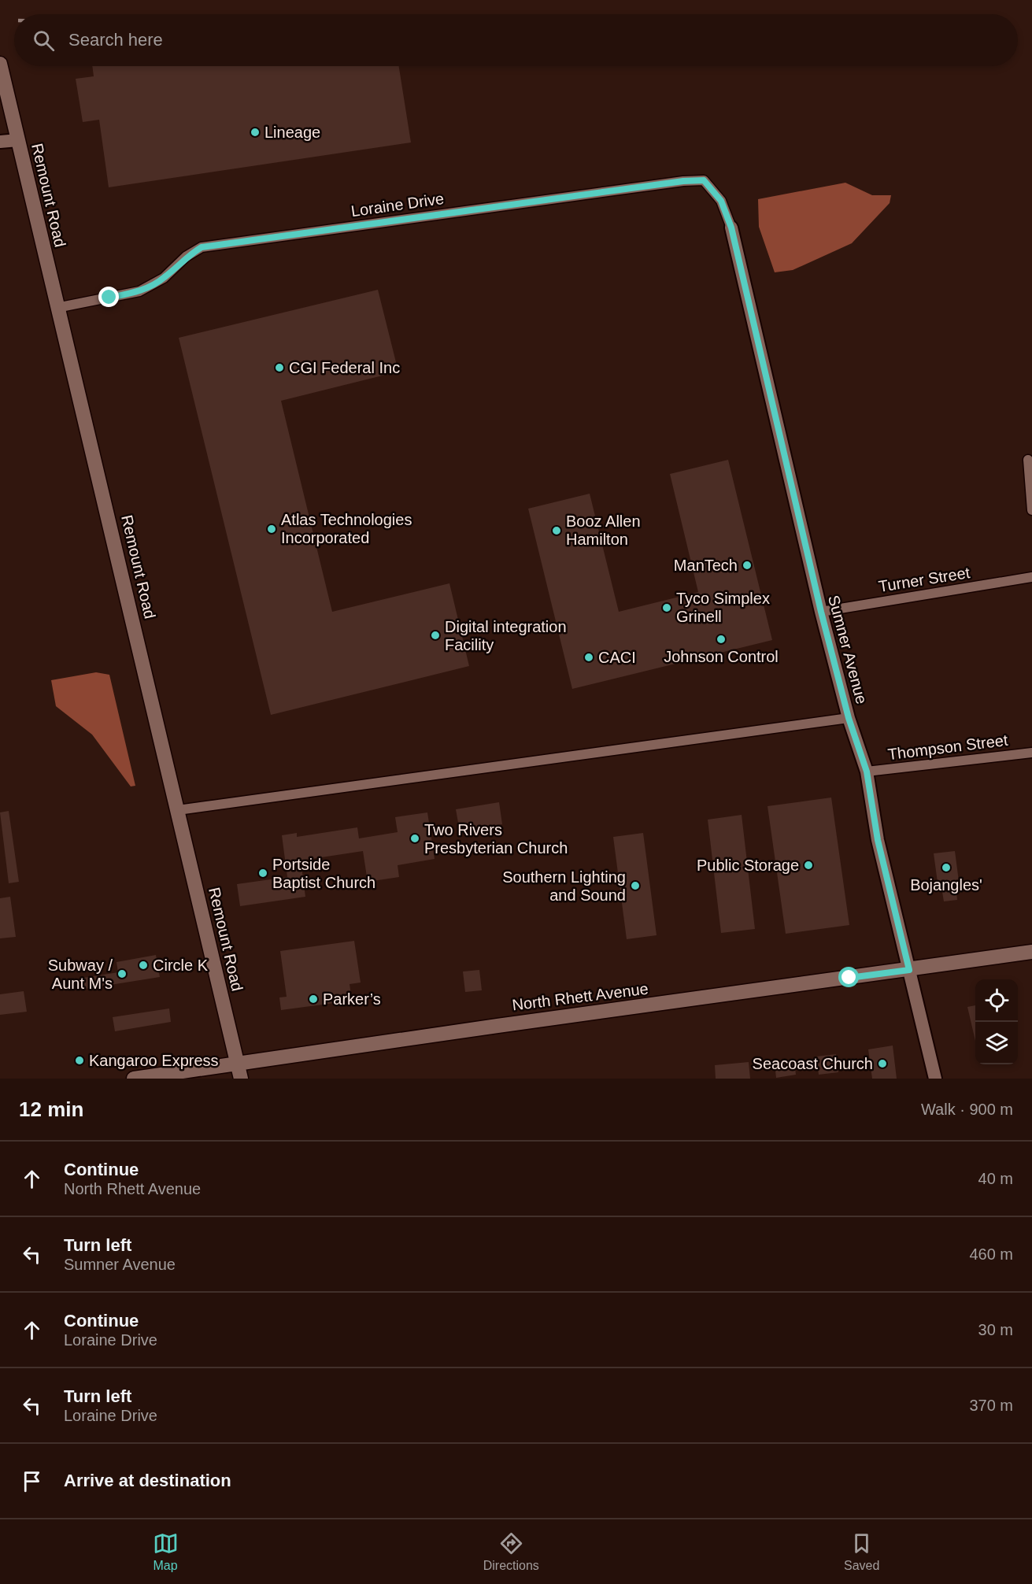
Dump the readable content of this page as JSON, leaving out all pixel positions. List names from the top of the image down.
{
  "streets": {
    "main road": ["Remount Road", "North Rhett Avenue"],
    "street": [
      "Loraine Drive",
      "Turner Street",
      "Sumner Avenue",
      "Thompson Street"
    ]
  },
  "crossings": [
    ["Remount Road", "Loraine Drive"],
    ["Remount Road", "North Rhett Avenue"],
    ["Loraine Drive", "Sumner Avenue"],
    ["Turner Street", "Sumner Avenue"],
    ["Sumner Avenue", "Thompson Street"],
    ["Sumner Avenue", "North Rhett Avenue"]
  ],
  "places": [
    "Lineage",
    "CGI Federal Inc",
    "Atlas Technologies Incorporated",
    "Booz Allen Hamilton",
    "ManTech",
    "Tyco Simplex Grinell",
    "Digital integration Facility",
    "Johnson Control",
    "CACI",
    "Two Rivers Presbyterian Church",
    "Public Storage",
    "Bojangles'",
    "Portside Baptist Church",
    "Southern Lighting and Sound",
    "Circle K",
    "Subway / Aunt M's",
    "Parker’s",
    "Kangaroo Express",
    "Seacoast Church"
  ],
  "page": {
    "search": "Search here",
    "heading": ["12 min", "Walk · 900 m"],
    "list": [
      ["Continue", "North Rhett Avenue", "40 m"],
      ["Turn left", "Sumner Avenue", "460 m"],
      ["Continue", "Loraine Drive", "30 m"],
      ["Turn left", "Loraine Drive", "370 m"],
      "Arrive at destination"
    ],
    "nav": ["Map", "Directions", "Saved"]
  }
}
